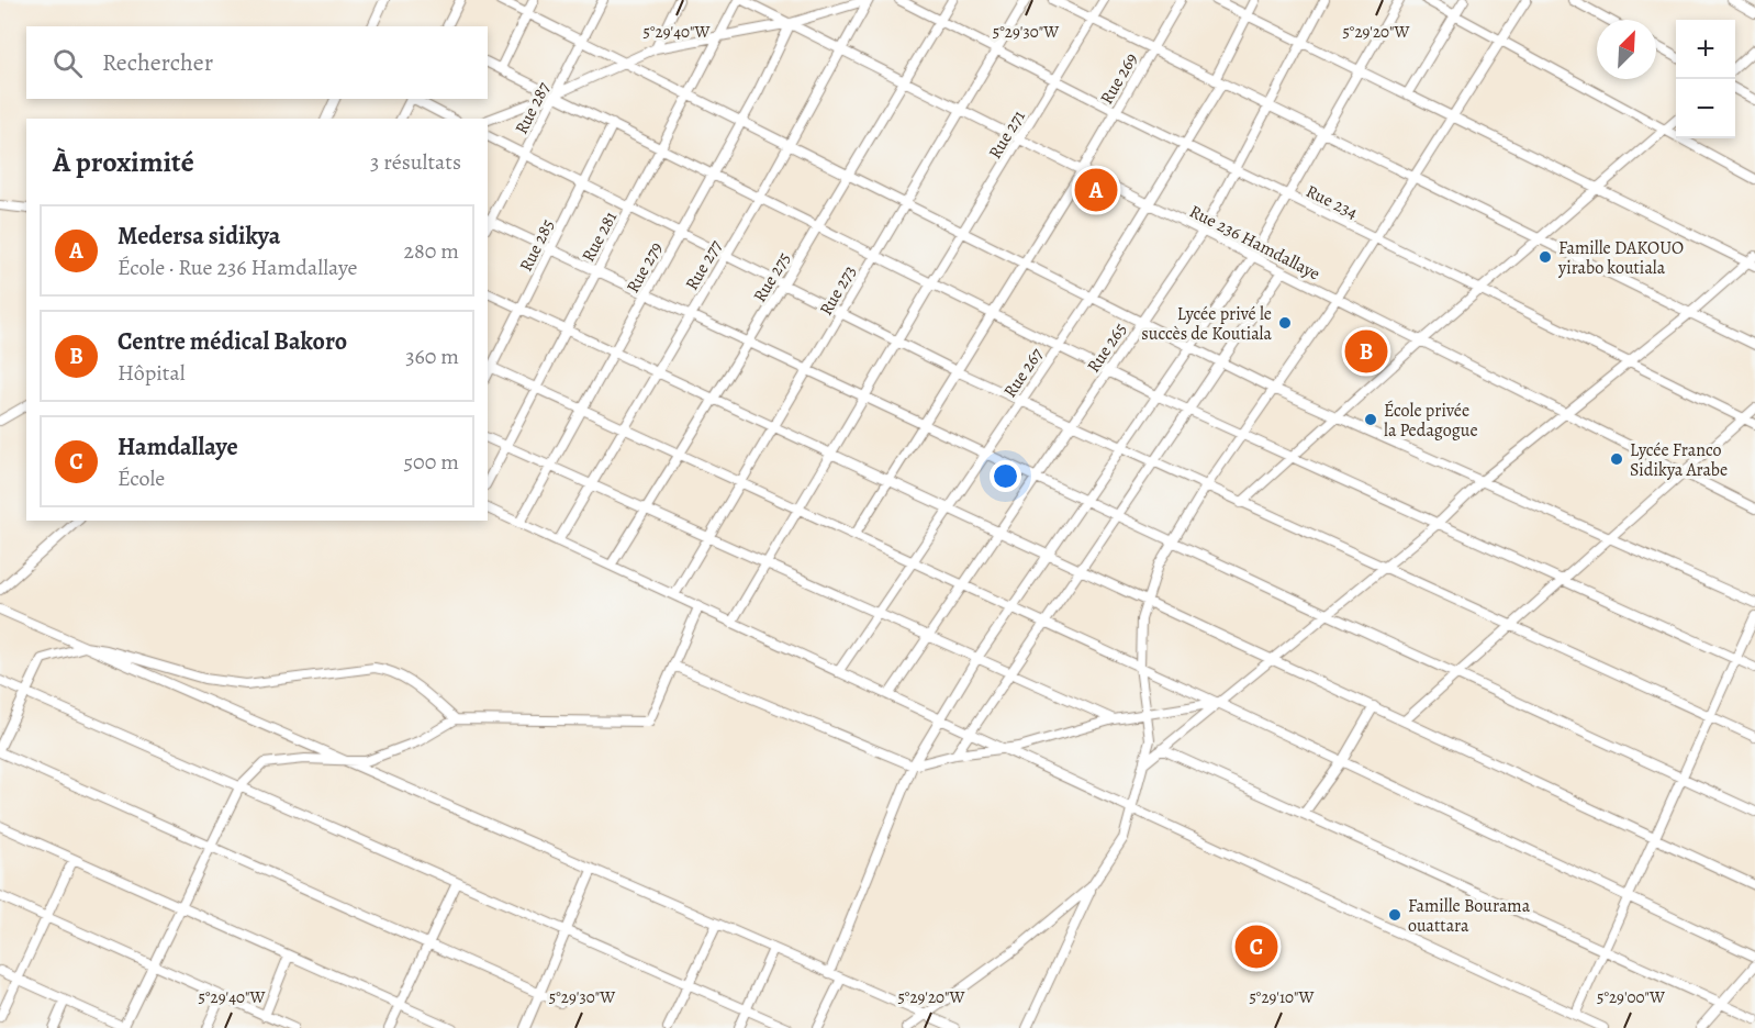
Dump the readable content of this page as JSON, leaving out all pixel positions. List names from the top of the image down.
{
  "streets": {
    "street": [
      "Rue 269",
      "Rue 287",
      "Rue 271",
      "Rue 234",
      "Rue 281",
      "Rue 236 Hamdallaye",
      "Rue 285",
      "Rue 277",
      "Rue 279",
      "Rue 275",
      "Rue 273",
      "Rue 265",
      "Rue 267"
    ]
  },
  "crossings": [
    ["Rue 269", "Rue 234"],
    ["Rue 269", "Rue 236 Hamdallaye"],
    ["Rue 271", "Rue 234"],
    ["Rue 271", "Rue 236 Hamdallaye"],
    ["Rue 234", "Rue 275"],
    ["Rue 234", "Rue 273"],
    ["Rue 234", "Rue 265"],
    ["Rue 234", "Rue 267"],
    ["Rue 281", "Rue 236 Hamdallaye"],
    ["Rue 236 Hamdallaye", "Rue 277"],
    ["Rue 236 Hamdallaye", "Rue 279"],
    ["Rue 236 Hamdallaye", "Rue 275"],
    ["Rue 236 Hamdallaye", "Rue 273"],
    ["Rue 236 Hamdallaye", "Rue 265"],
    ["Rue 236 Hamdallaye", "Rue 267"]
  ],
  "places": [
    "Famille DAKOUO yirabo koutiala",
    "Lycée privé le succès de Koutiala",
    "École privée la Pedagogue",
    "Lycée Franco Sidikya Arabe",
    "Famille Bourama ouattara"
  ],
  "north": "top right",
  "page": {
    "map_buttons": ["+", "−"],
    "search": "Rechercher",
    "heading": ["À proximité", "3 résultats"],
    "pins": ["A", "B", "C"],
    "list": [
      {
        "mark": "A",
        "name": "Medersa sidikya",
        "note": "École · Rue 236 Hamdallaye",
        "value": "280 m"
      },
      {
        "mark": "B",
        "name": "Centre médical Bakoro",
        "note": "Hôpital",
        "value": "360 m"
      },
      {
        "mark": "C",
        "name": "Hamdallaye",
        "note": "École",
        "value": "500 m"
      }
    ]
  },
  "coordinates": [
    "5°29'40\"W",
    "5°29'30\"W",
    "5°29'20\"W",
    "5°29'10\"W",
    "5°29'00\"W"
  ]
}
